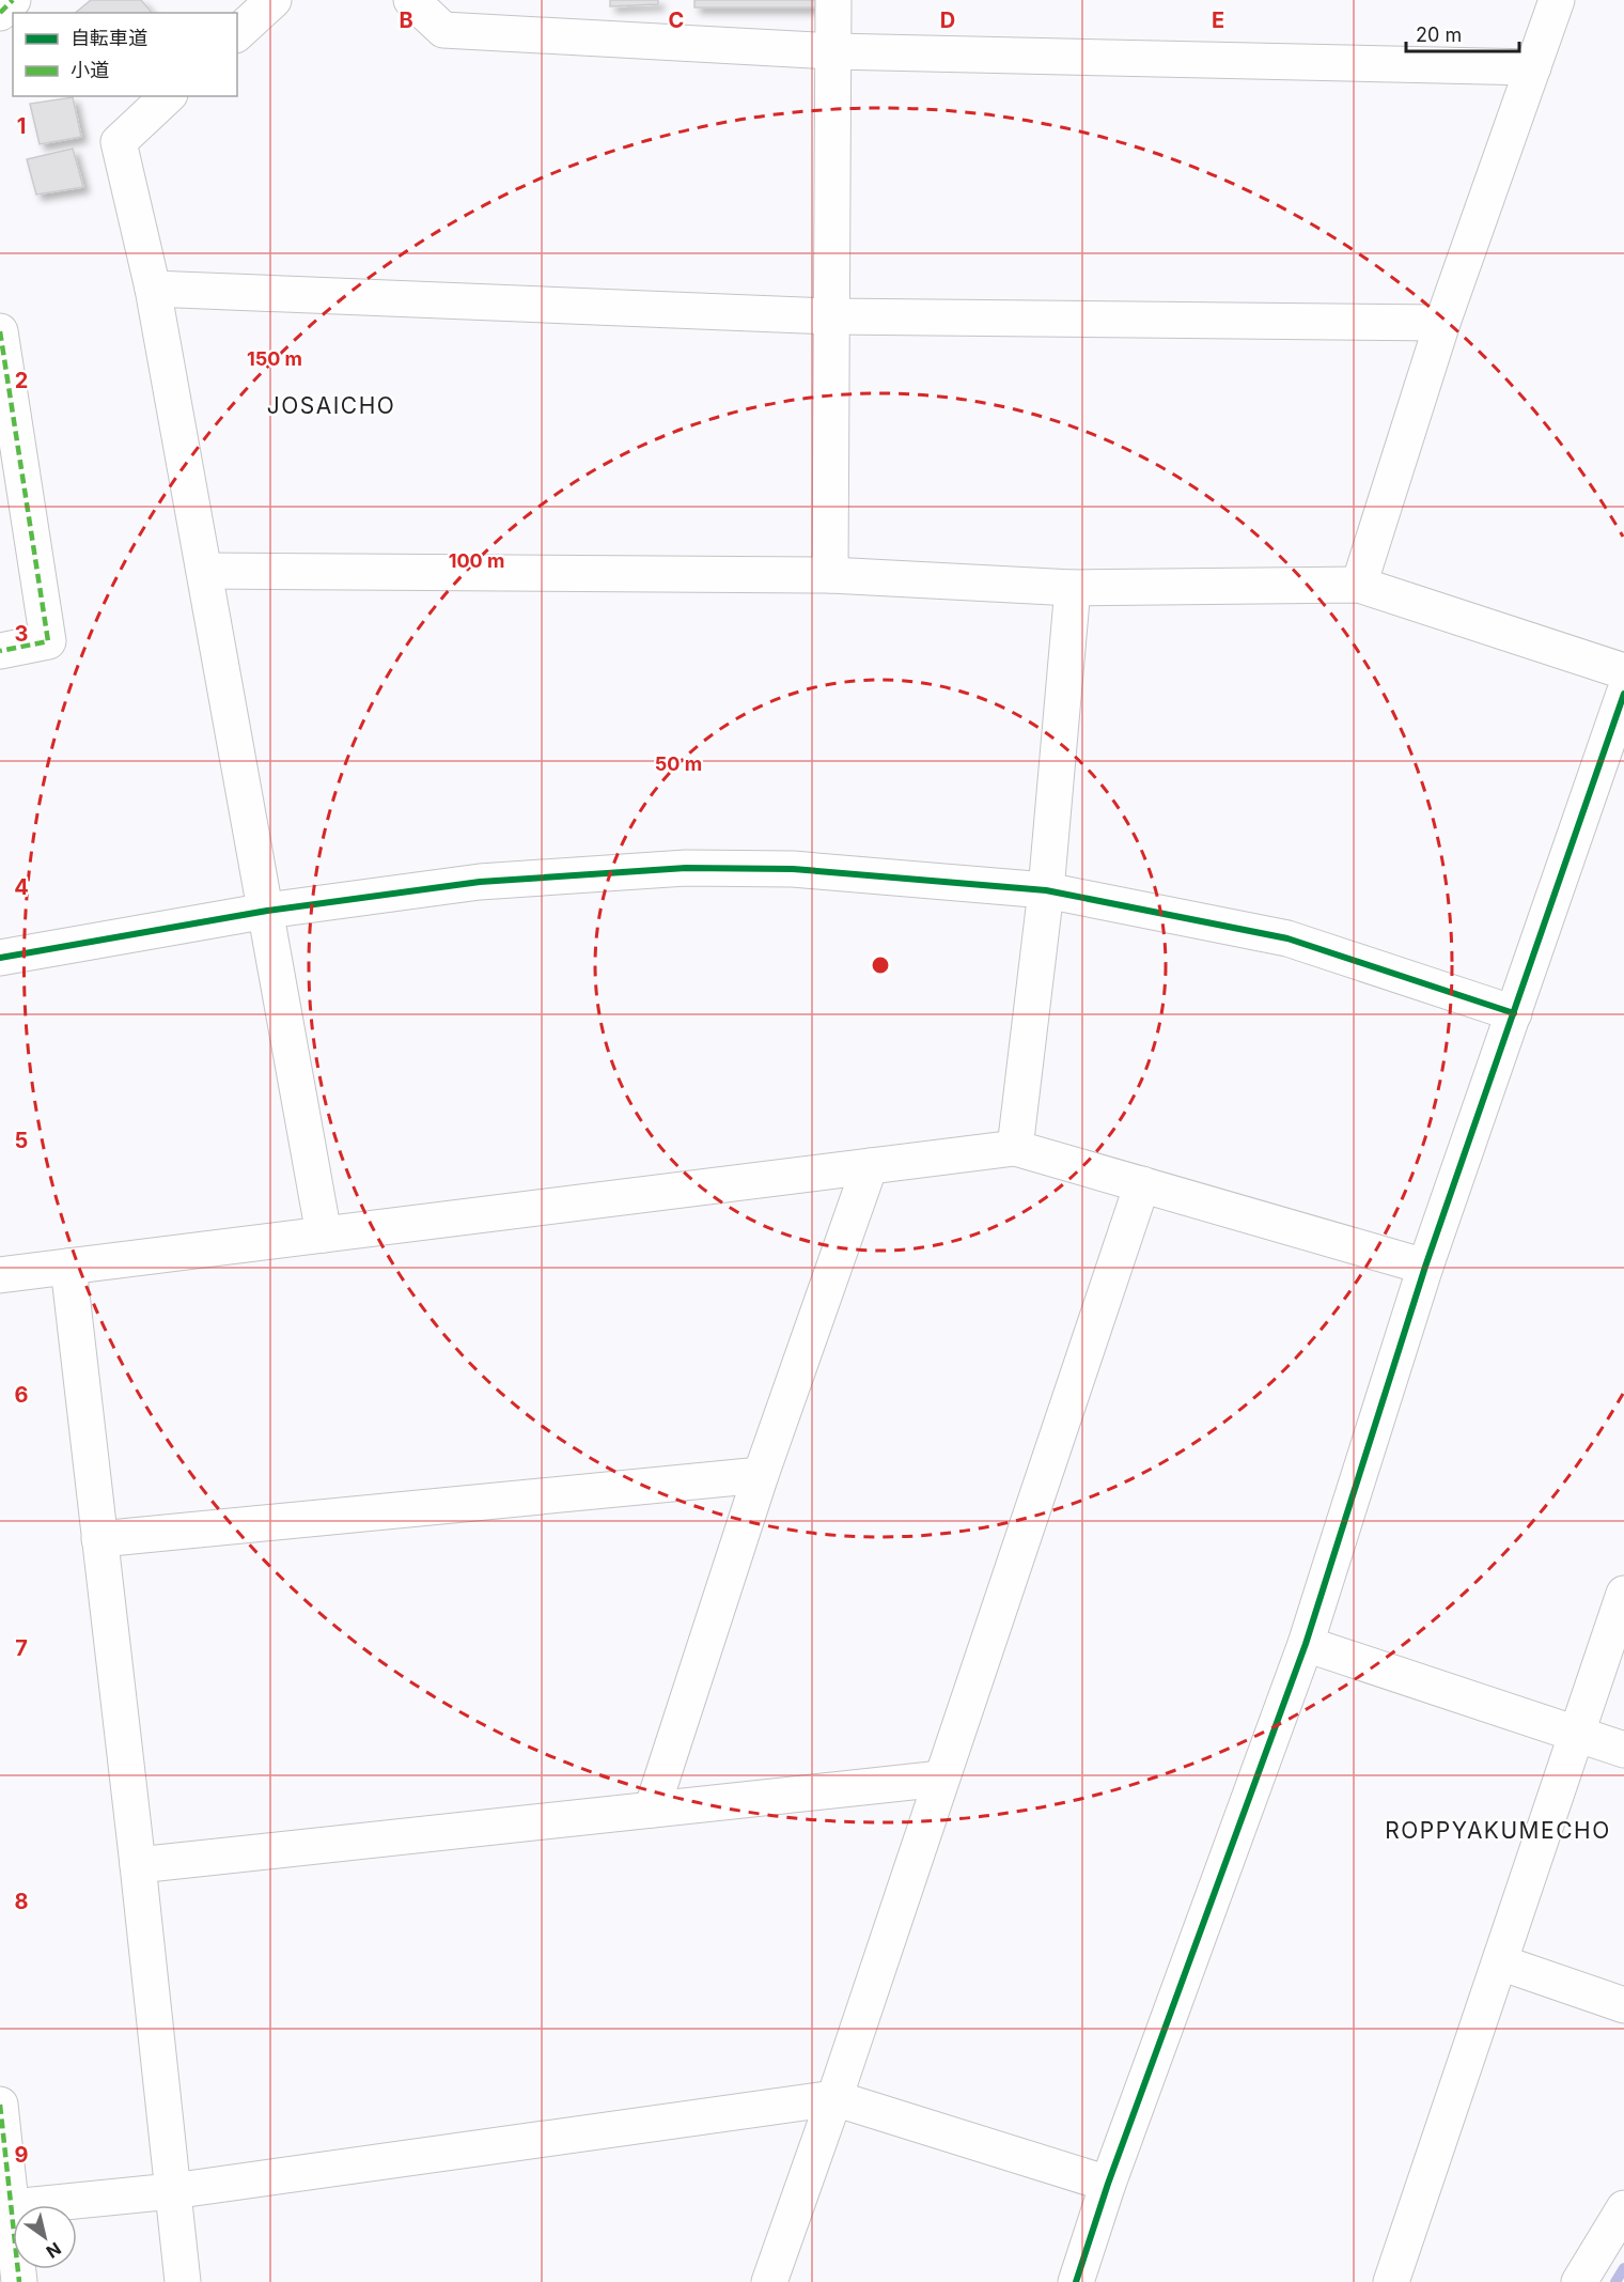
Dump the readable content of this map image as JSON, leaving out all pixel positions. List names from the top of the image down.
{
  "districts": ["JOSAICHO", "ROPPYAKUMECHO"],
  "legend": ["自転車道", "小道"],
  "scale_bar": "20 m",
  "north": "bottom right",
  "grid": {
    "columns": [
      "B",
      "C",
      "D",
      "E"
    ],
    "rows": [
      "1",
      "2",
      "3",
      "4",
      "5",
      "6",
      "7",
      "8",
      "9"
    ]
  },
  "rings": ["150 m", "100 m", "50 m"]
}
